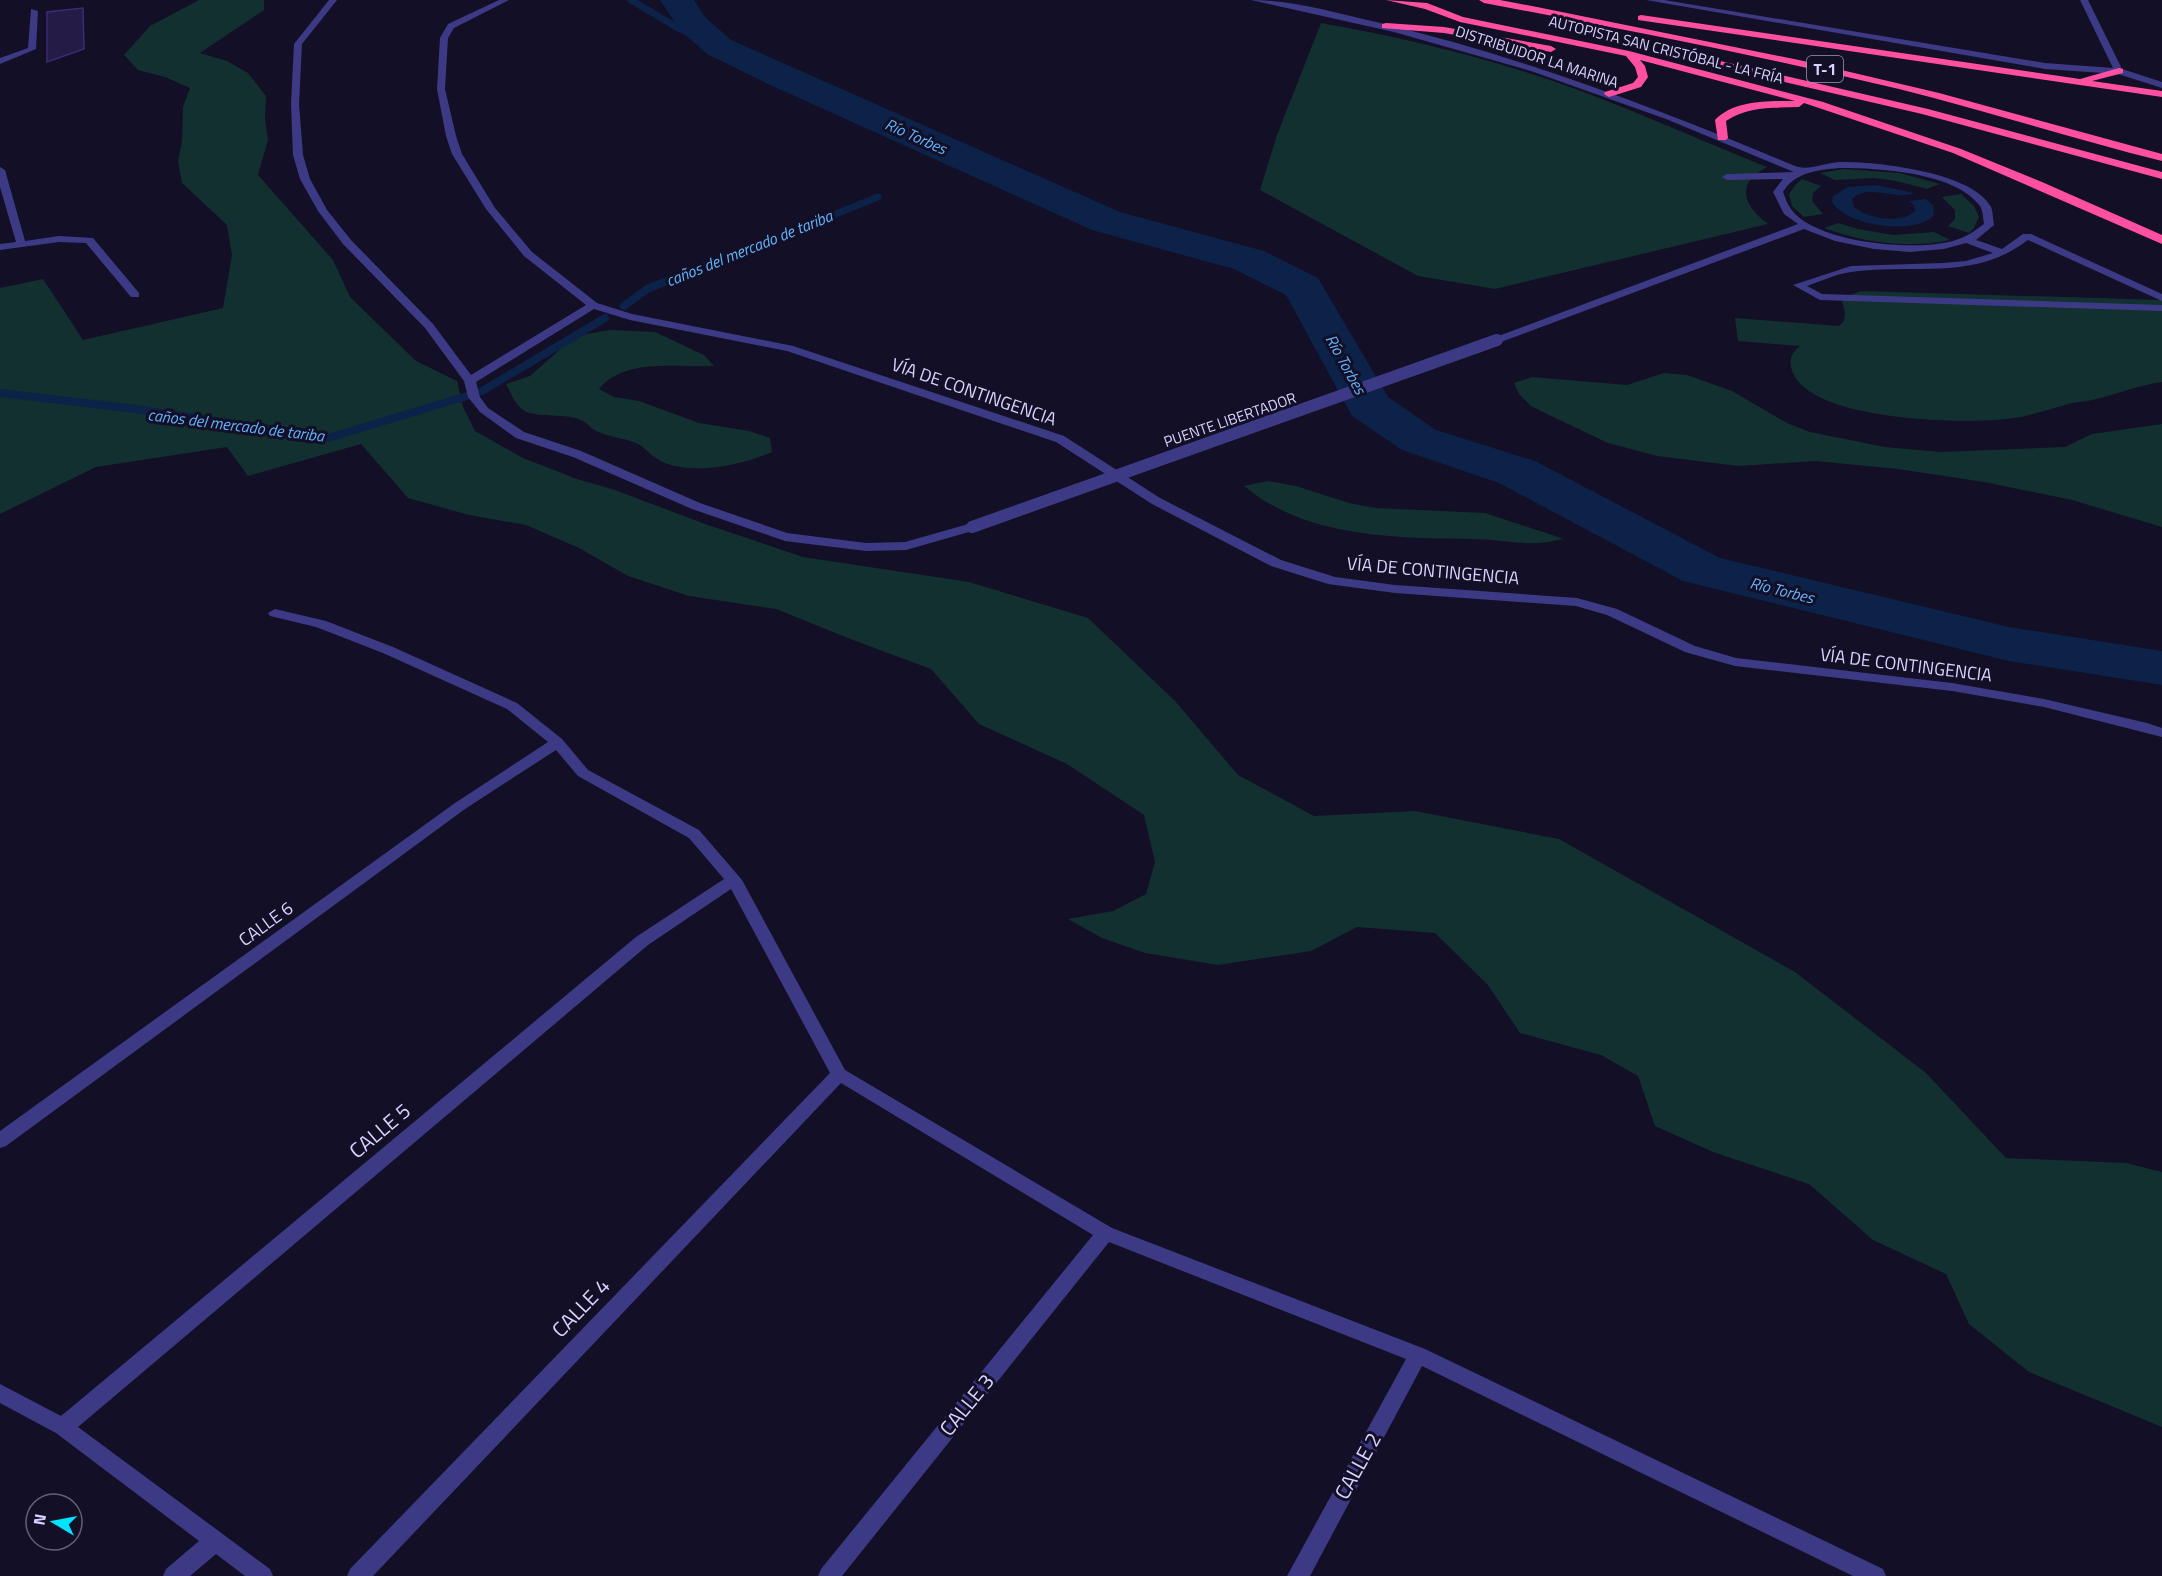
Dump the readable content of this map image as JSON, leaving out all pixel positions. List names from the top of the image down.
{
  "streets": {
    "highway": ["AUTOPISTA SAN CRISTÓBAL - LA FRÍA", "T-1"],
    "street": [
      "DISTRIBUIDOR LA MARINA",
      "VÍA DE CONTINGENCIA",
      "PUENTE LIBERTADOR",
      "CALLE 6",
      "CALLE 5",
      "CALLE 4",
      "CALLE 3",
      "CALLE 2"
    ]
  },
  "water": ["Río Torbes", "caños del mercado de tariba"],
  "north": "left"
}
